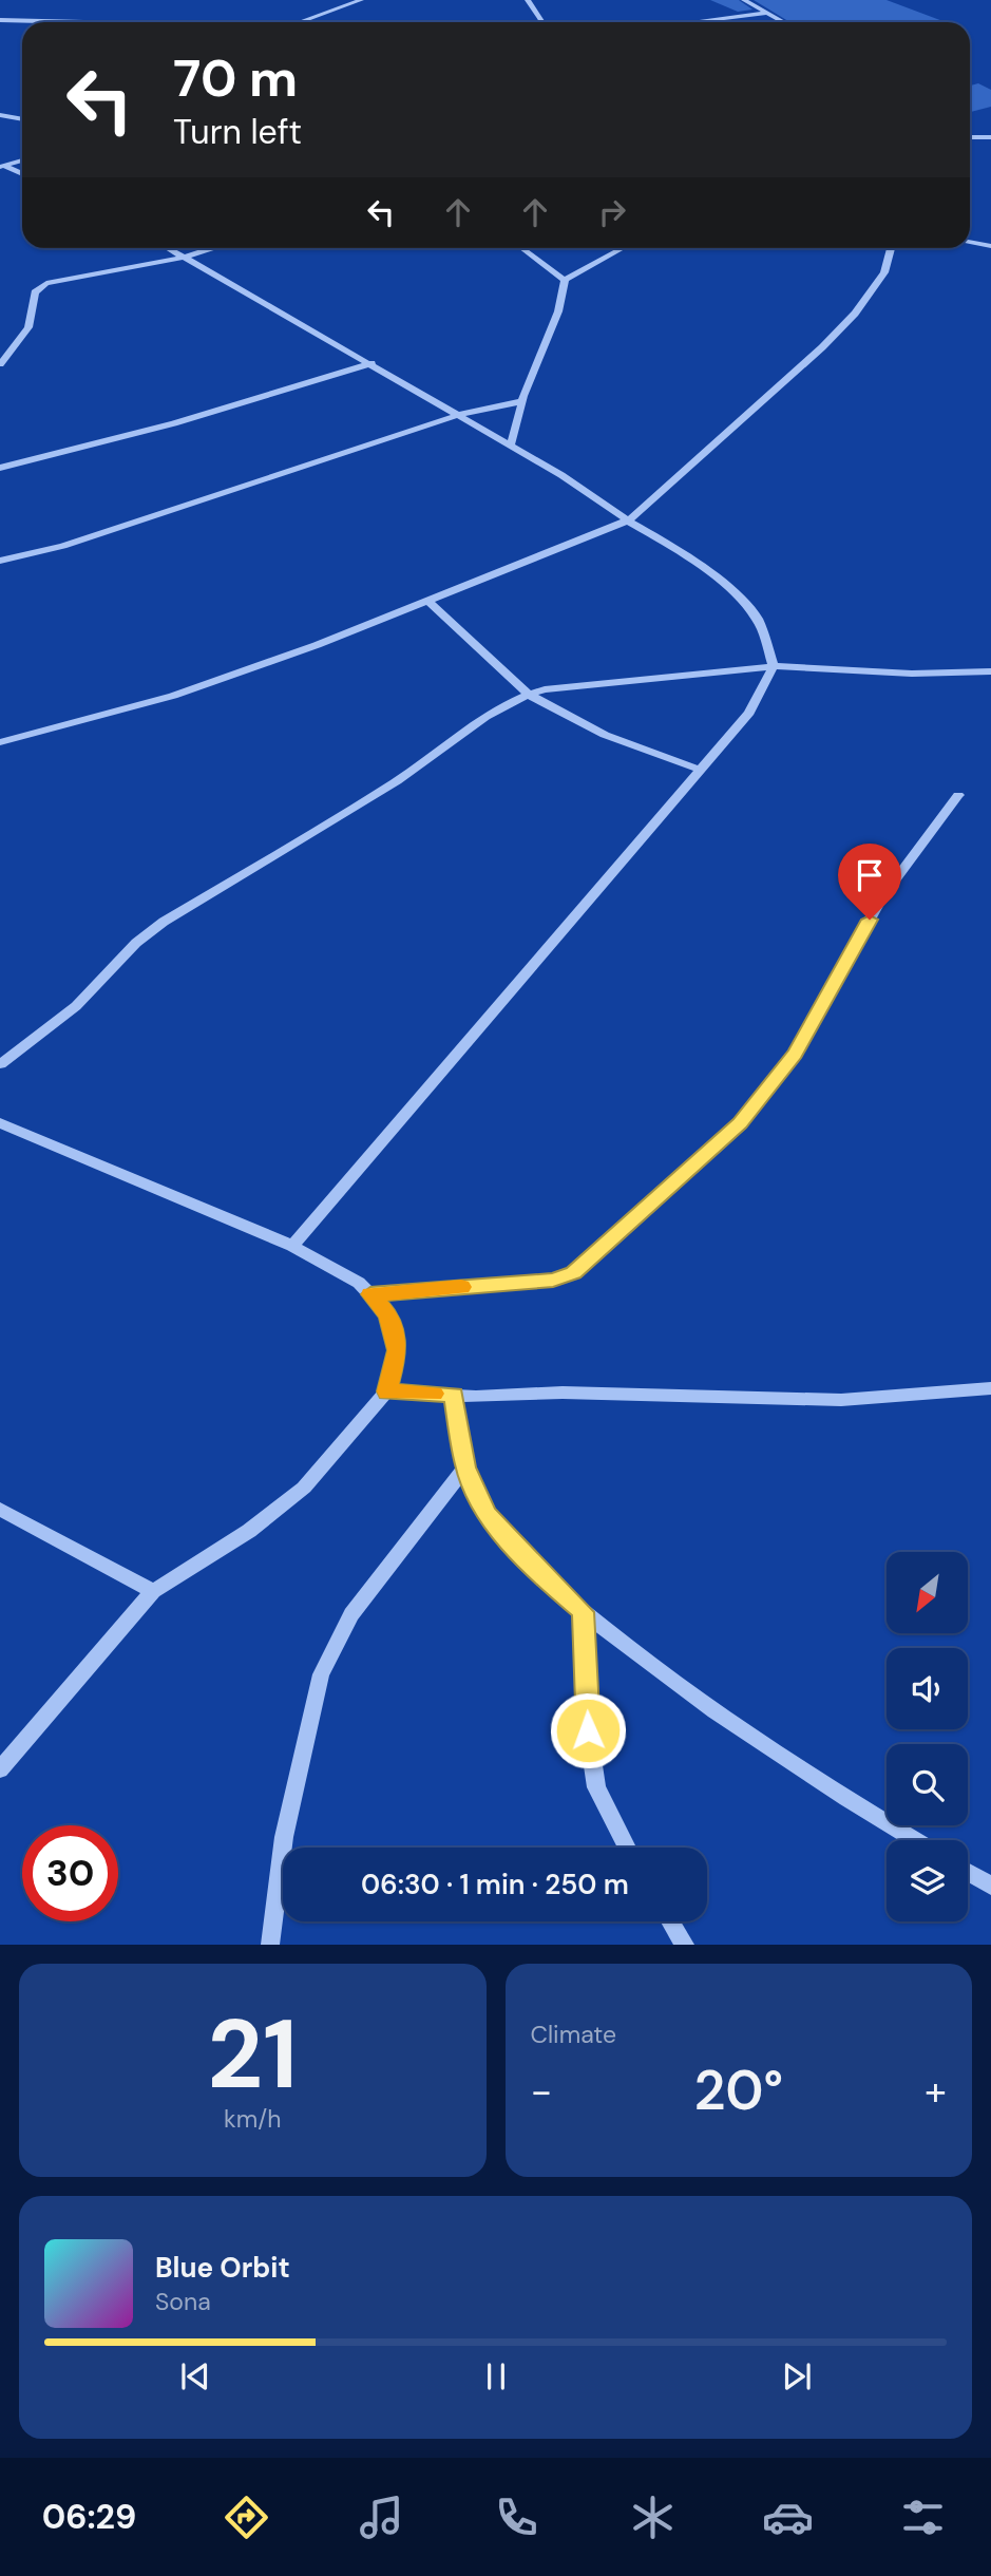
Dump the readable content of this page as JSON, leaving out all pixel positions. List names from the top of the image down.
{
  "north": "bottom left",
  "page": {
    "turn": ["70 m", "Turn left"],
    "limit": "30",
    "trip": "06:30 · 1 min · 250 m",
    "tile": [
      ["21", "km/h"],
      "Climate"
    ],
    "heat": ["−", "20°", "+"],
    "song": ["Blue Orbit", "Sona"],
    "tabs": "06:29"
  }
}
